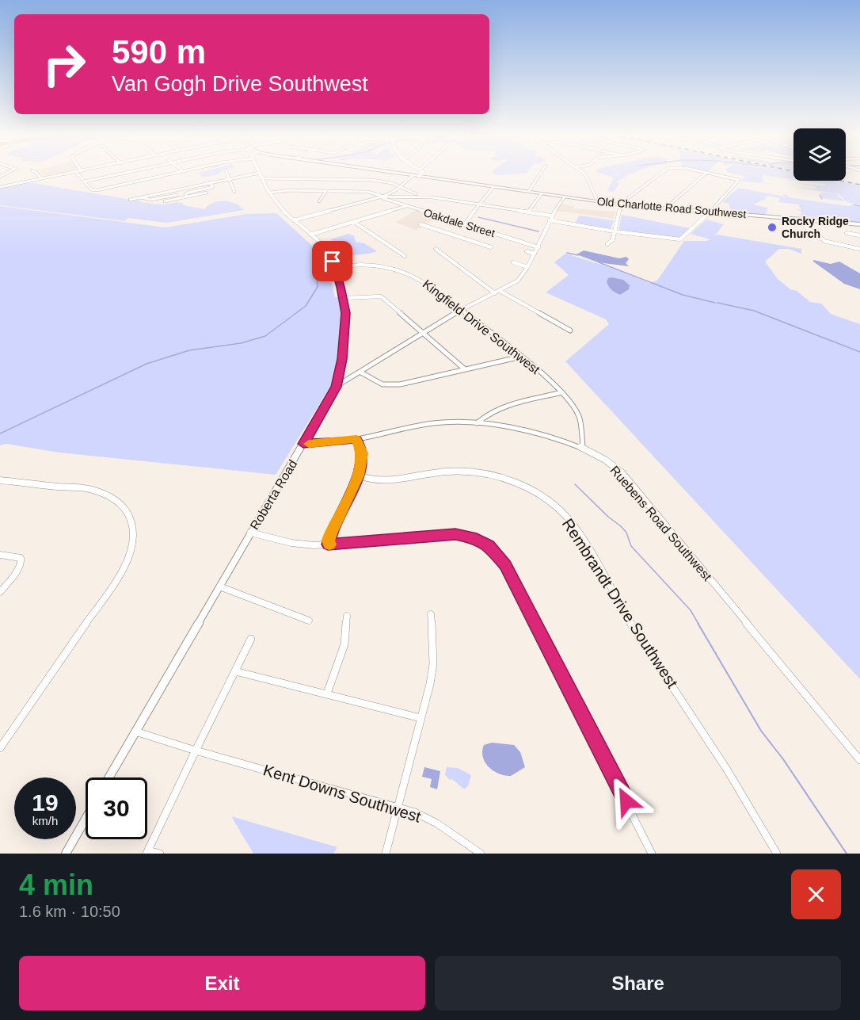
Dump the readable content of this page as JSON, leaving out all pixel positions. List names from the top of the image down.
{
  "streets": {
    "main road": ["Old Charlotte Road Southwest"],
    "street": [
      "Oakdale Street",
      "Kingfield Drive Southwest",
      "Roberta Road",
      "Ruebens Road Southwest",
      "Rembrandt Drive Southwest",
      "Kent Downs Southwest"
    ]
  },
  "crossings": [
    ["Kingfield Drive Southwest", "Roberta Road"],
    ["Kingfield Drive Southwest", "Ruebens Road Southwest"],
    ["Roberta Road", "Ruebens Road Southwest"],
    ["Roberta Road", "Kent Downs Southwest"]
  ],
  "places": ["Rocky Ridge Church"],
  "page": {
    "turn": ["590 m", "Van Gogh Drive Southwest"],
    "speed": "19 km/h",
    "limit": "30",
    "heading": ["4 min", "1.6 km · 10:50"],
    "buttons": ["Exit", "Share"]
  }
}
